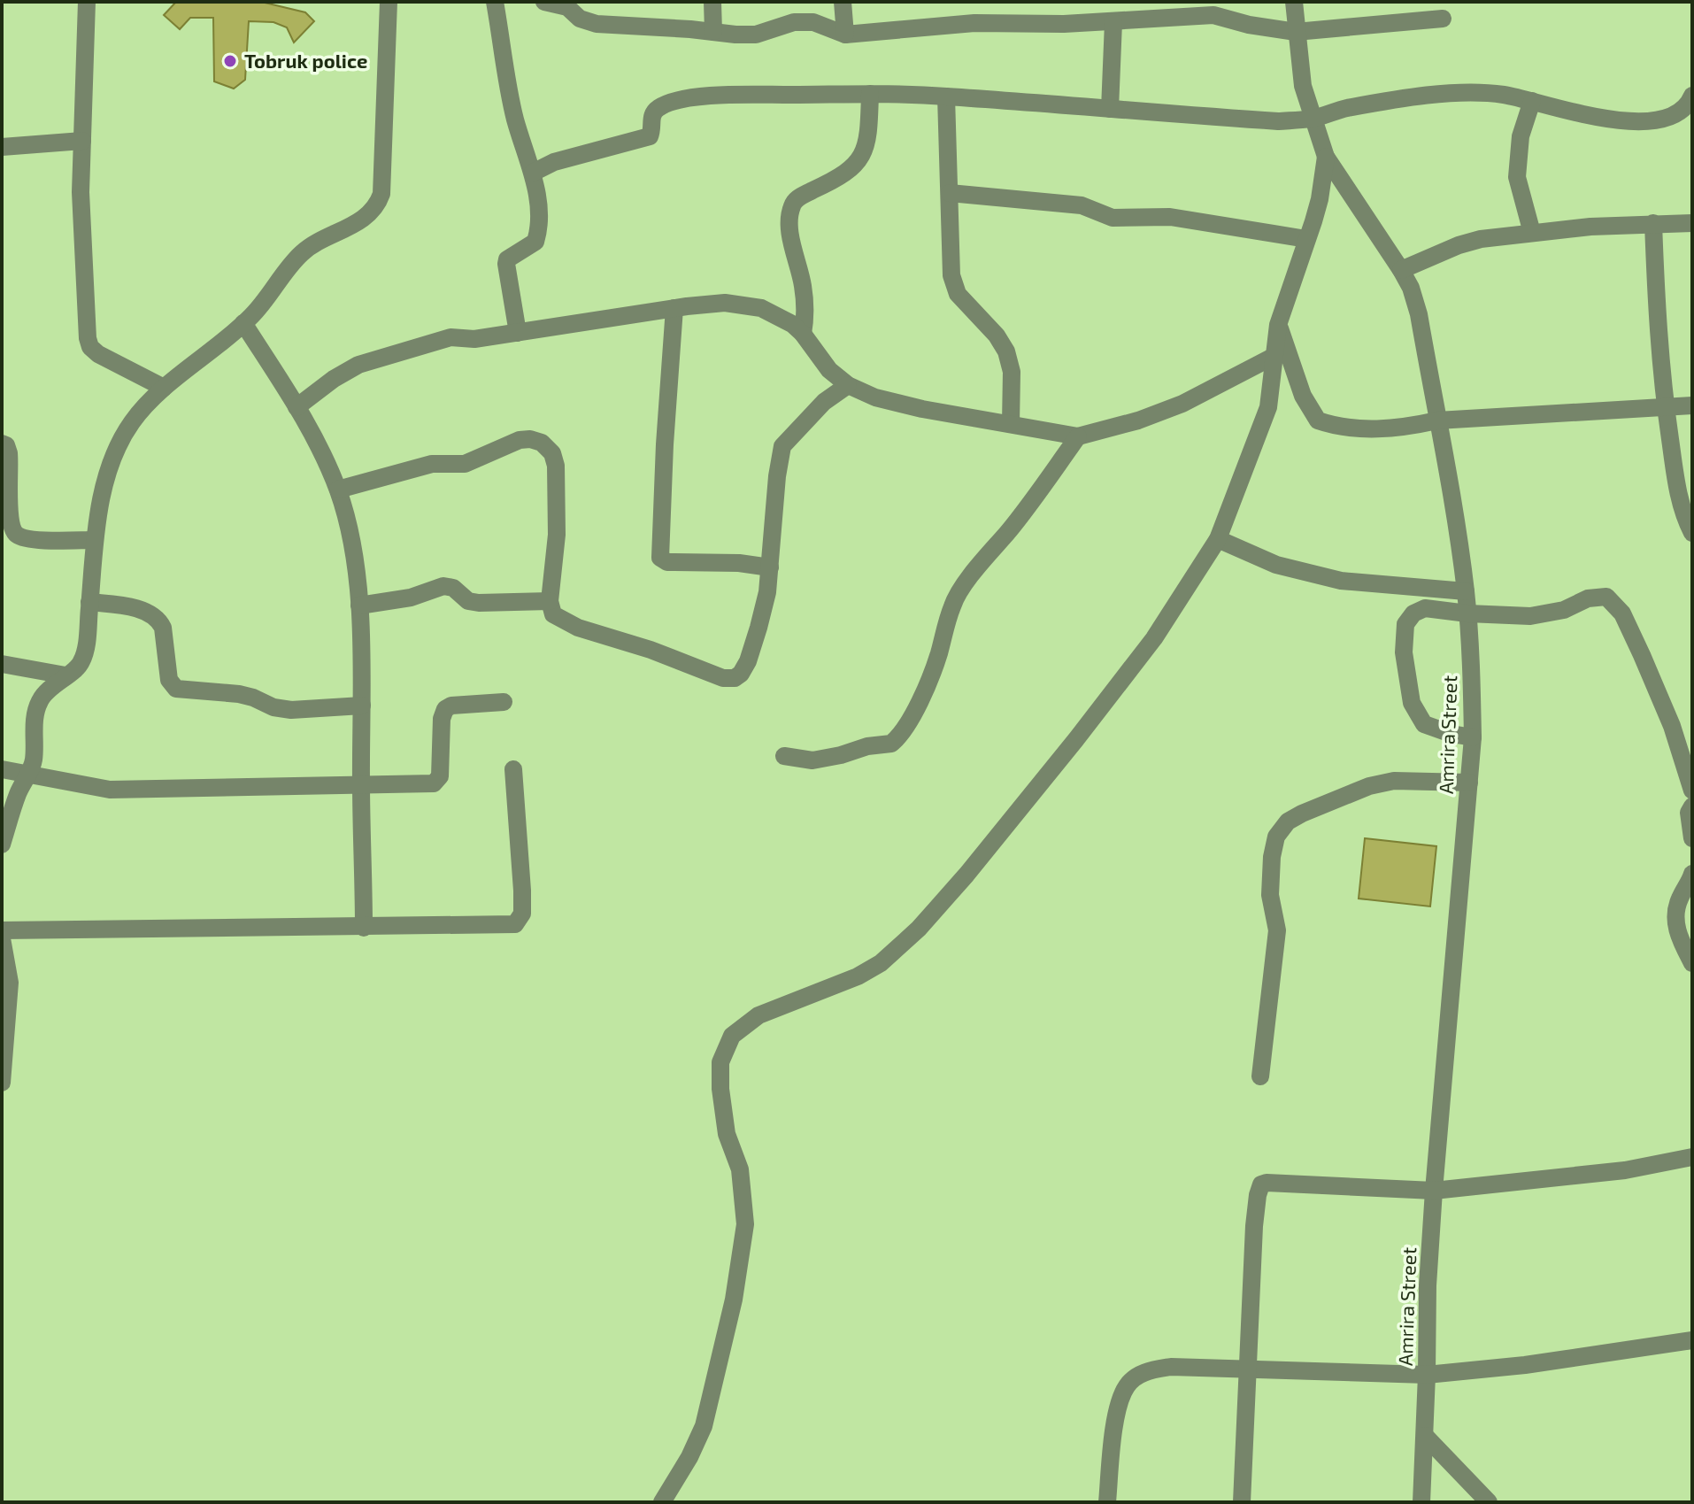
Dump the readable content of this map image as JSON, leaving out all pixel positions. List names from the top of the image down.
{
  "streets": {
    "street": ["Amrira Street"]
  },
  "places": ["Tobruk police"]
}
